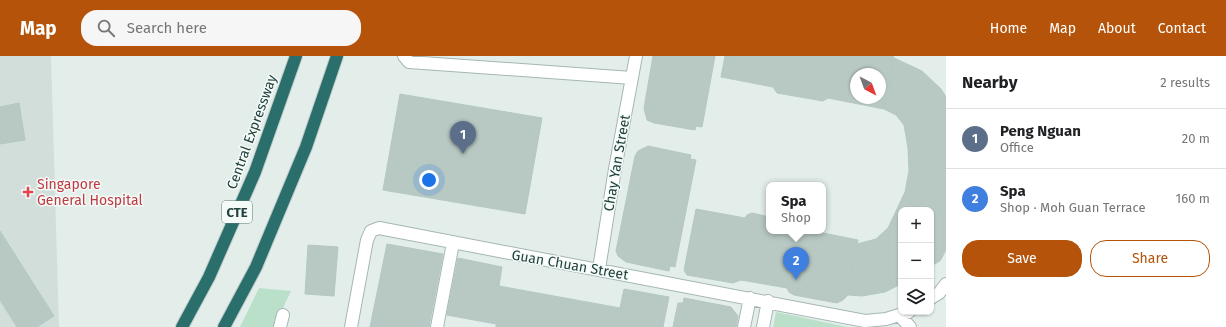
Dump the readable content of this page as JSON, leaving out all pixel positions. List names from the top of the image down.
{
  "streets": {
    "highway": ["Central Expressway", "CTE"],
    "street": ["Chay Yan Street", "Guan Chuan Street"]
  },
  "crossings": [
    ["Chay Yan Street", "Guan Chuan Street"]
  ],
  "places": {
    "health": ["Singapore General Hospital"]
  },
  "north": "bottom right",
  "page": {
    "header": "Map",
    "search": "Search here",
    "nav": [
      "Home",
      "Map",
      "About",
      "Contact"
    ],
    "heading": ["Nearby", "2 results"],
    "list": [
      {
        "mark": "1",
        "name": "Peng Nguan",
        "note": "Office",
        "value": "20 m"
      },
      {
        "mark": "2",
        "name": "Spa",
        "note": "Shop · Moh Guan Terrace",
        "value": "160 m"
      }
    ],
    "pins": ["1", "2"],
    "popup": ["Spa", "Shop"],
    "map_buttons": ["+", "−"],
    "buttons": ["Save", "Share"]
  }
}
